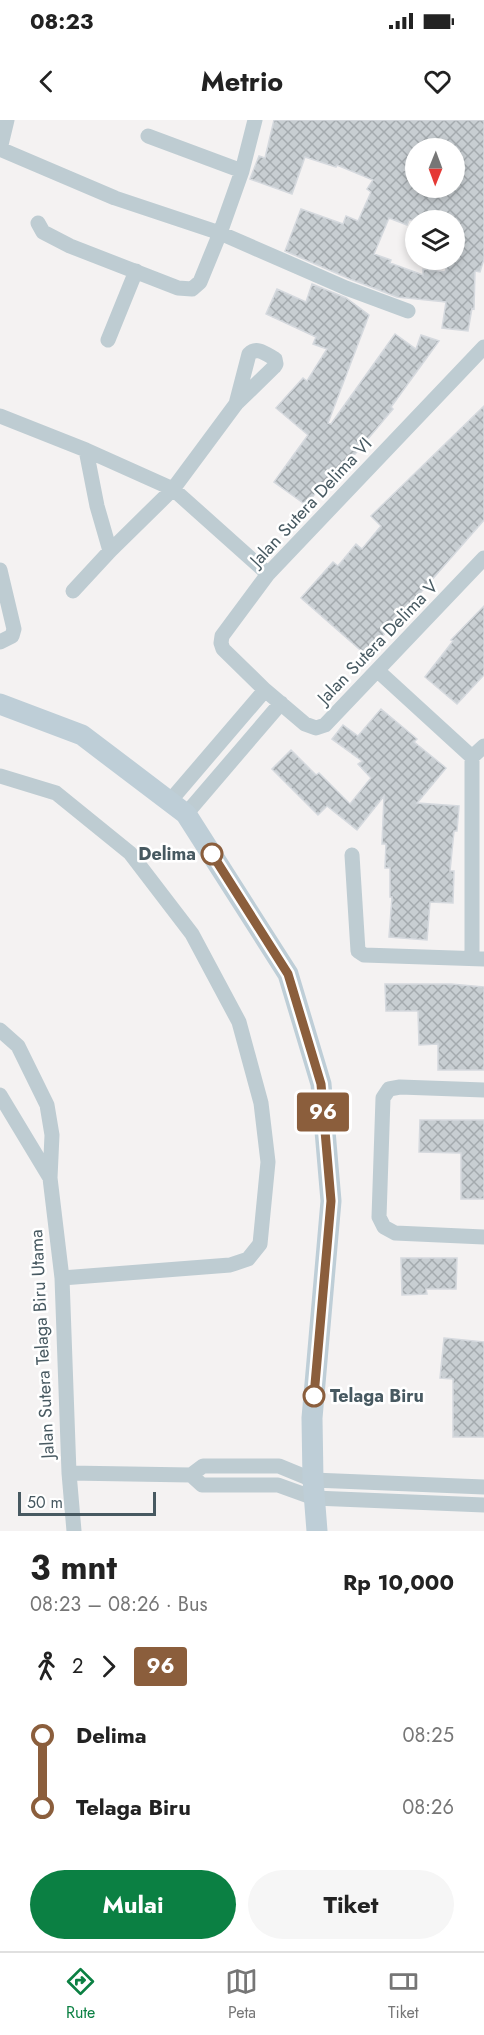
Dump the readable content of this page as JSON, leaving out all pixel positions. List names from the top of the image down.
{
  "streets": {
    "street": ["Jalan Sutera Delima VI", "Jalan Sutera Delima V", "Jalan Sutera Telaga Biru Utama"]
  },
  "crossings": [
    ["Jalan Sutera Delima VI", "Jalan Sutera Delima V"]
  ],
  "places": ["Delima", "Telaga Biru"],
  "lines": ["bus line 96"],
  "scale_bar": "50 m",
  "north": "bottom",
  "page": {
    "status": "08:23",
    "header": "Metrio",
    "on_map": "96",
    "scale": "50 m",
    "heading": ["3 mnt", "08:23 – 08:26 · Bus", "Rp 10,000"],
    "legs": ["2", "96"],
    "list": [
      {
        "name": "Delima",
        "value": "08:25"
      },
      {
        "name": "Telaga Biru",
        "value": "08:26"
      }
    ],
    "buttons": ["Mulai", "Tiket"],
    "tabs": ["Rute", "Peta", "Tiket"]
  }
}
